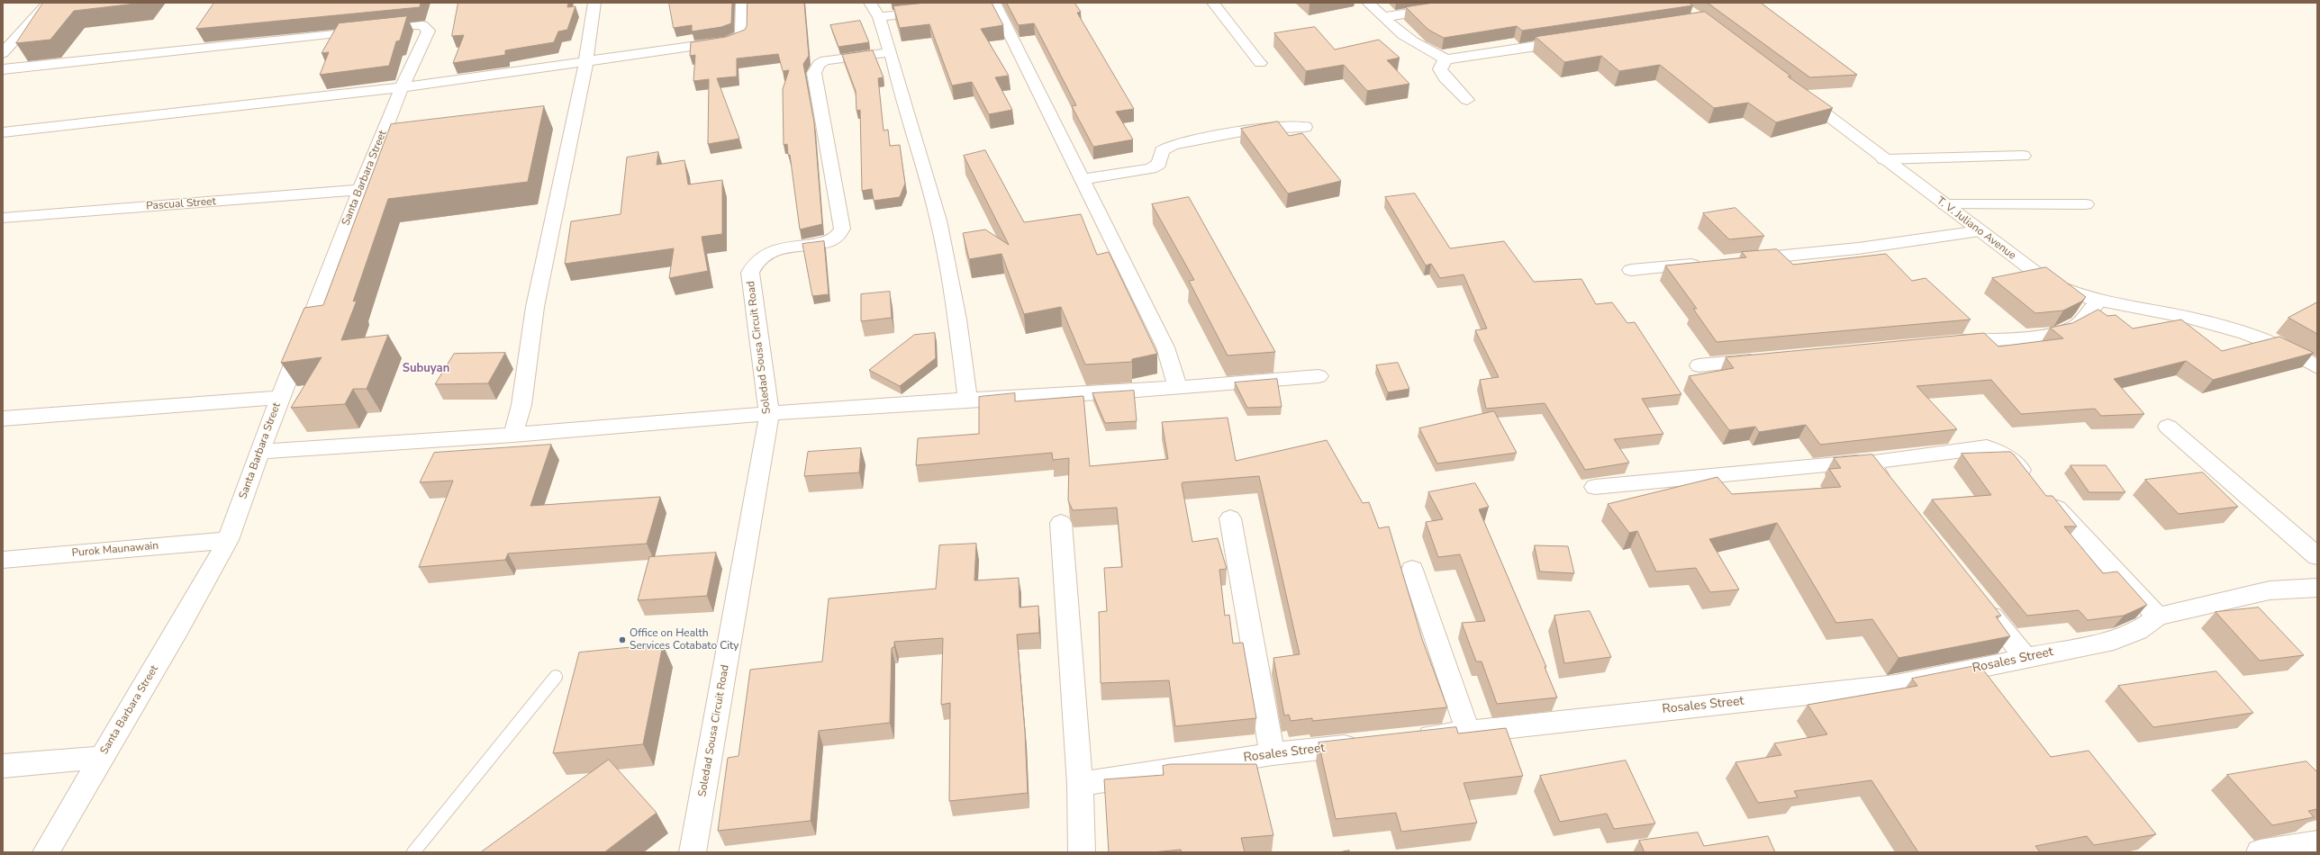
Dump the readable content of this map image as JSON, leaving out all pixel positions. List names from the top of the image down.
{
  "streets": {
    "street": [
      "Santa Barbara Street",
      "Pascual Street",
      "T. V. Juliano Avenue",
      "Soledad Sousa Circuit Road",
      "Purok Maunawain",
      "Rosales Street"
    ]
  },
  "crossings": [
    ["Santa Barbara Street", "Pascual Street"],
    ["Santa Barbara Street", "Purok Maunawain"]
  ],
  "districts": ["Subuyan"],
  "places": ["Office on Health Services Cotabato City"]
}
